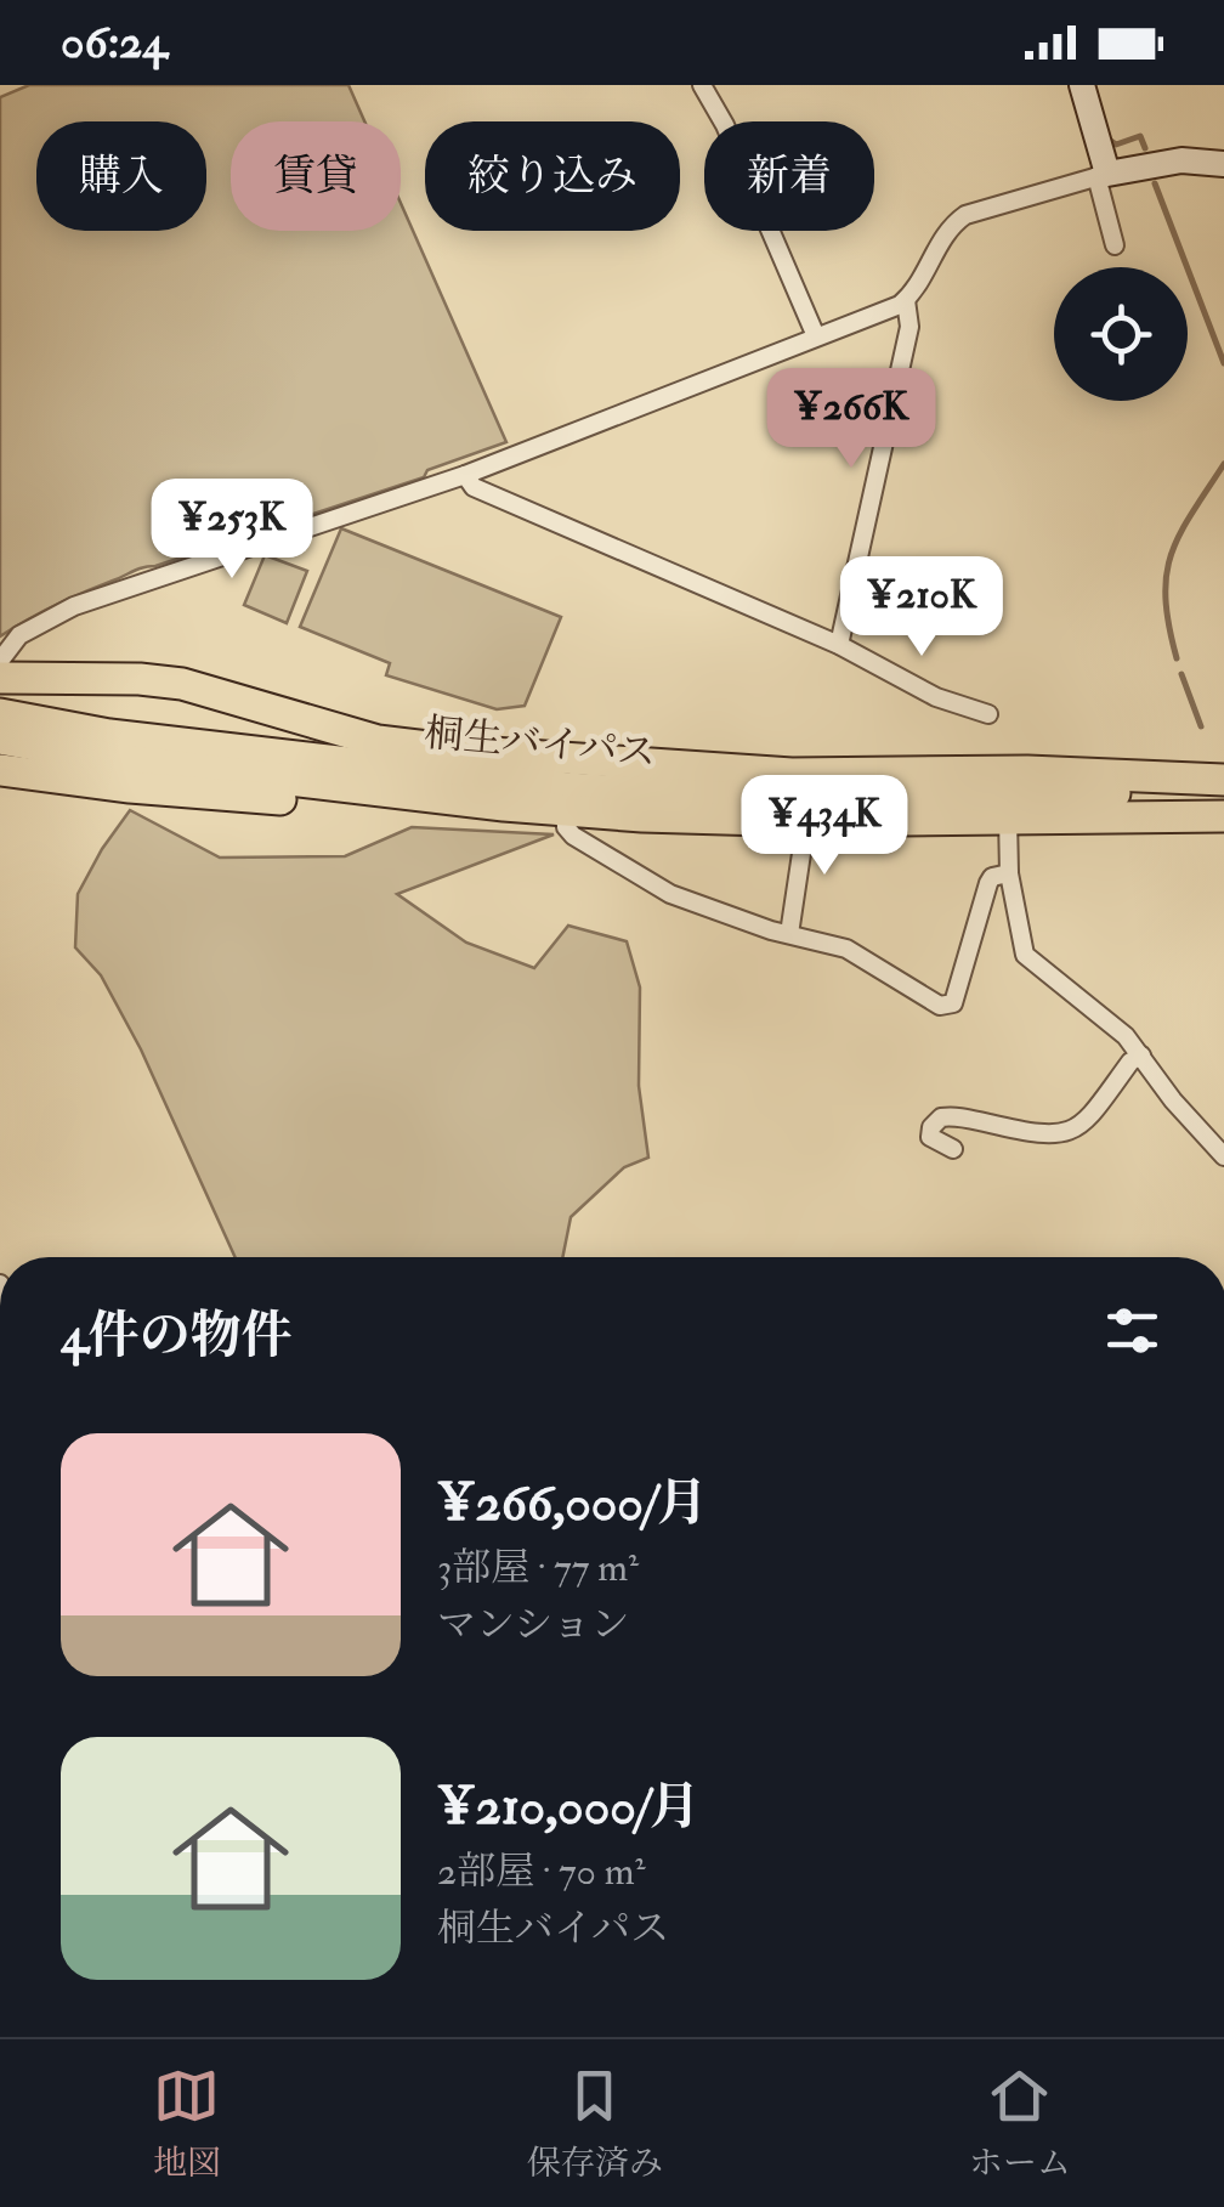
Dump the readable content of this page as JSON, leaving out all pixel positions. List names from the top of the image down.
{
  "streets": {
    "highway": ["桐生バイパス"]
  },
  "page": {
    "status": "06:24",
    "chip": [
      "購入",
      "賃貸",
      "絞り込み",
      "新着"
    ],
    "price": [
      "¥266K",
      "¥253K",
      "¥210K",
      "¥434K"
    ],
    "heading": "4件の物件",
    "list": [
      {
        "name": "¥266,000/月",
        "note": "3部屋 · 77 m² · マンション"
      },
      {
        "name": "¥210,000/月",
        "note": "2部屋 · 70 m² · 桐生バイパス"
      }
    ],
    "tabs": ["地図", "保存済み", "ホーム"]
  }
}
